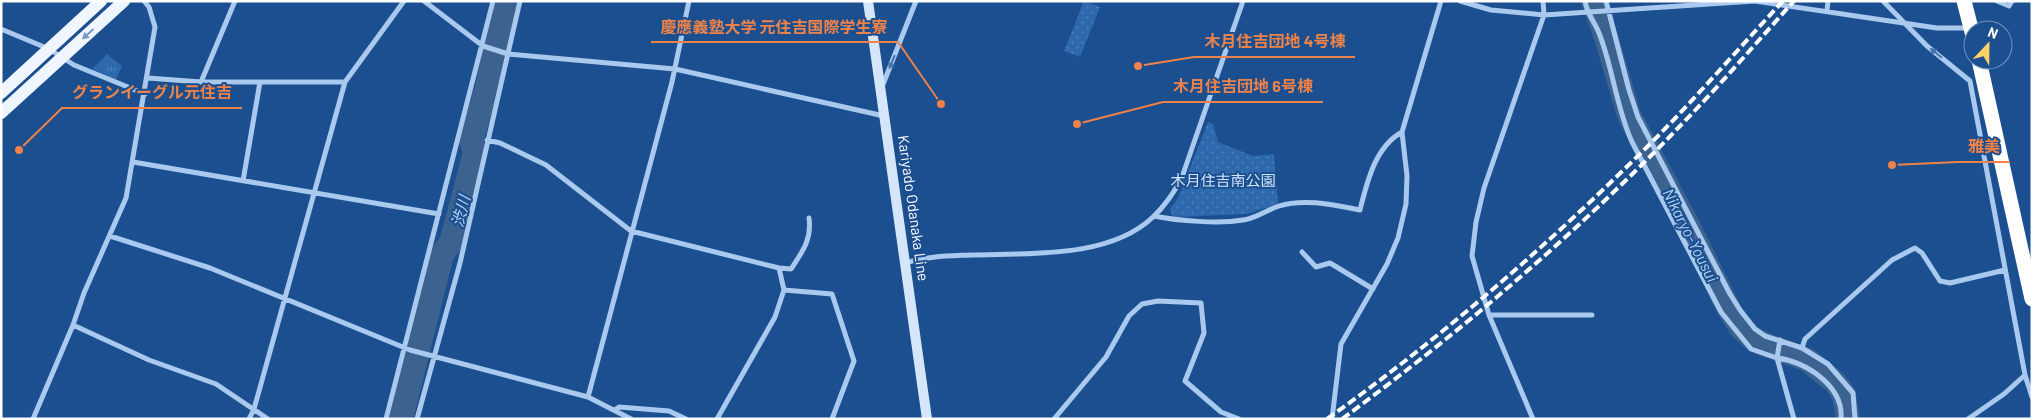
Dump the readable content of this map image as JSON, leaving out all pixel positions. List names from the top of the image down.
{
  "streets": {
    "street": ["Kariyado Odanaka Line"]
  },
  "water": ["渋川", "Nikaryo-Yousui"],
  "parks": ["木月住吉南公園"],
  "places": [
    "木月住吉団地 4号棟",
    "慶應義塾大学 元住吉国際学生寮",
    "木月住吉団地 6号棟",
    "グランイーグル元住吉",
    "雅美"
  ],
  "north": "top"
}
